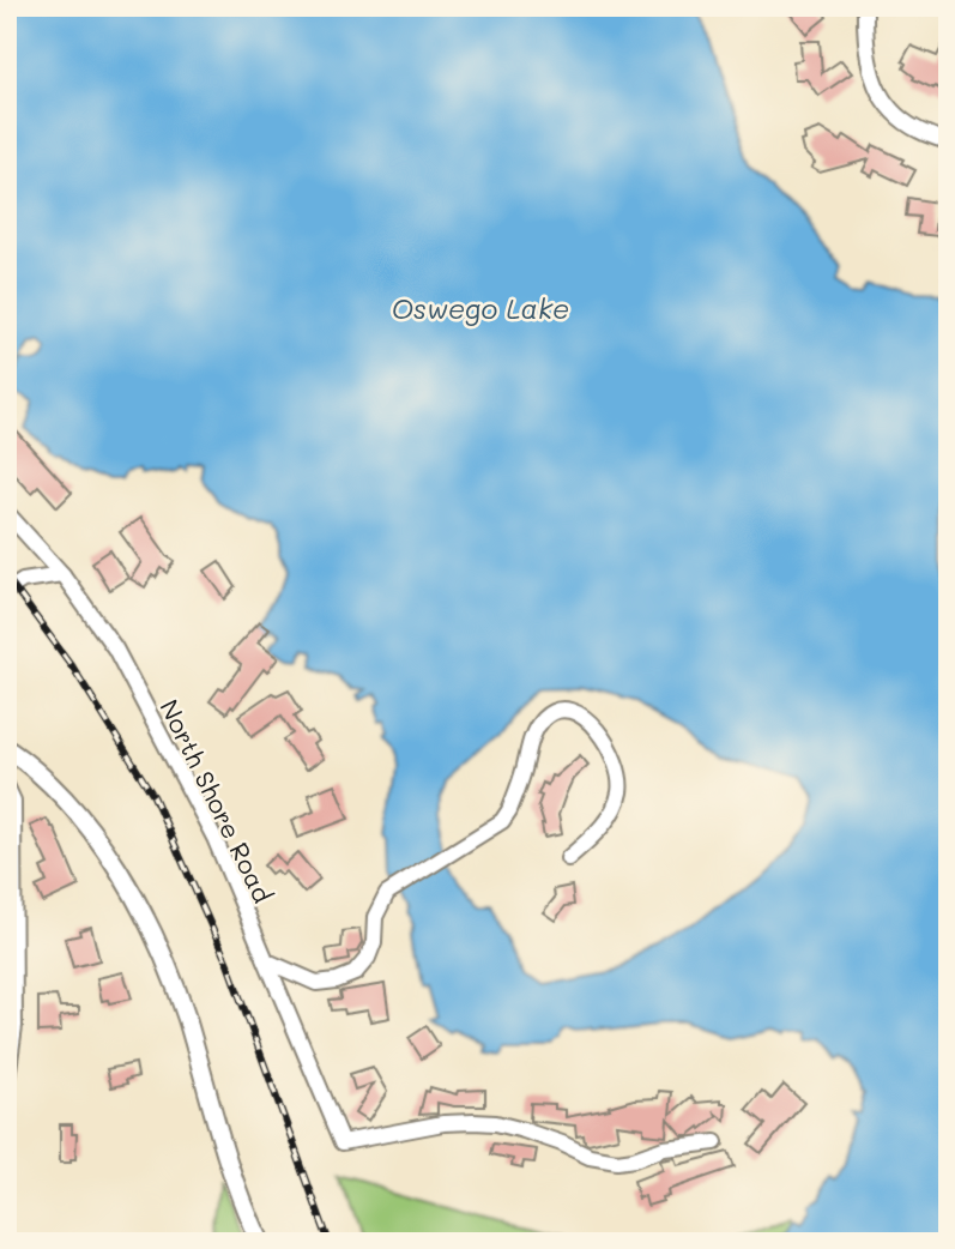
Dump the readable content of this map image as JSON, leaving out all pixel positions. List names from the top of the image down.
{
  "streets": {
    "street": ["North Shore Road"]
  },
  "water": ["Oswego Lake"]
}
